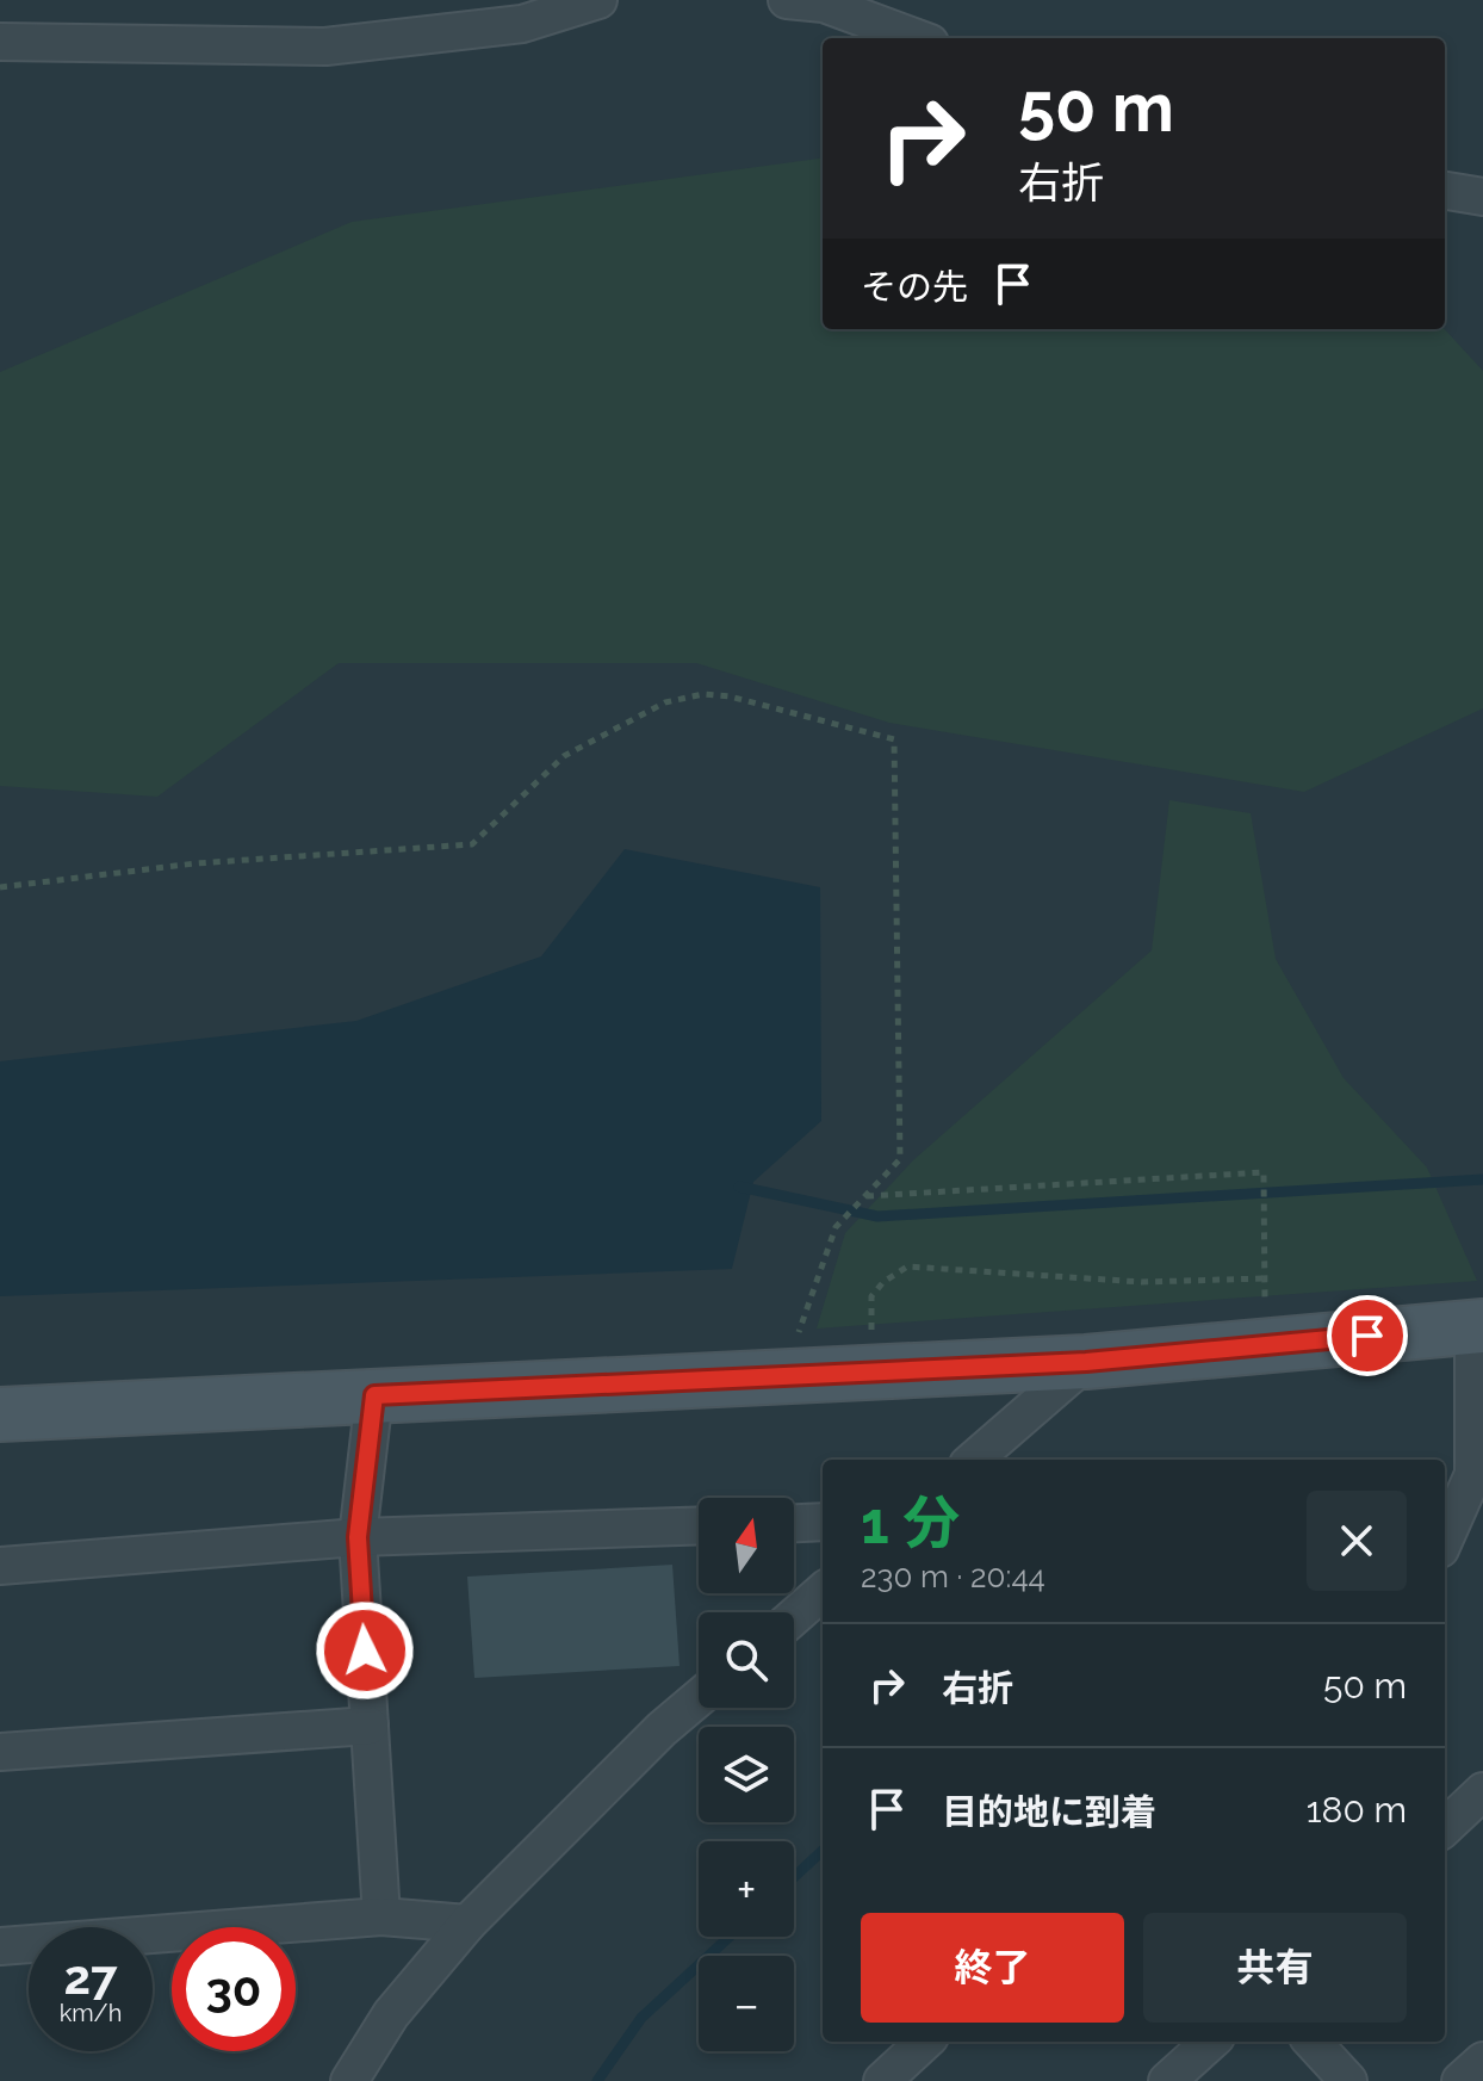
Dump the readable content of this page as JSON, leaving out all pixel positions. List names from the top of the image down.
{
  "north": "top",
  "page": {
    "turn": ["50 m", "右折"],
    "then": "その先",
    "heading": ["1 分", "230 m · 20:44"],
    "map_buttons": ["+", "−"],
    "list": [
      {
        "name": "右折",
        "value": "50 m"
      },
      {
        "name": "目的地に到着",
        "value": "180 m"
      }
    ],
    "buttons": ["終了", "共有"],
    "speed": "27 km/h",
    "limit": "30"
  }
}
